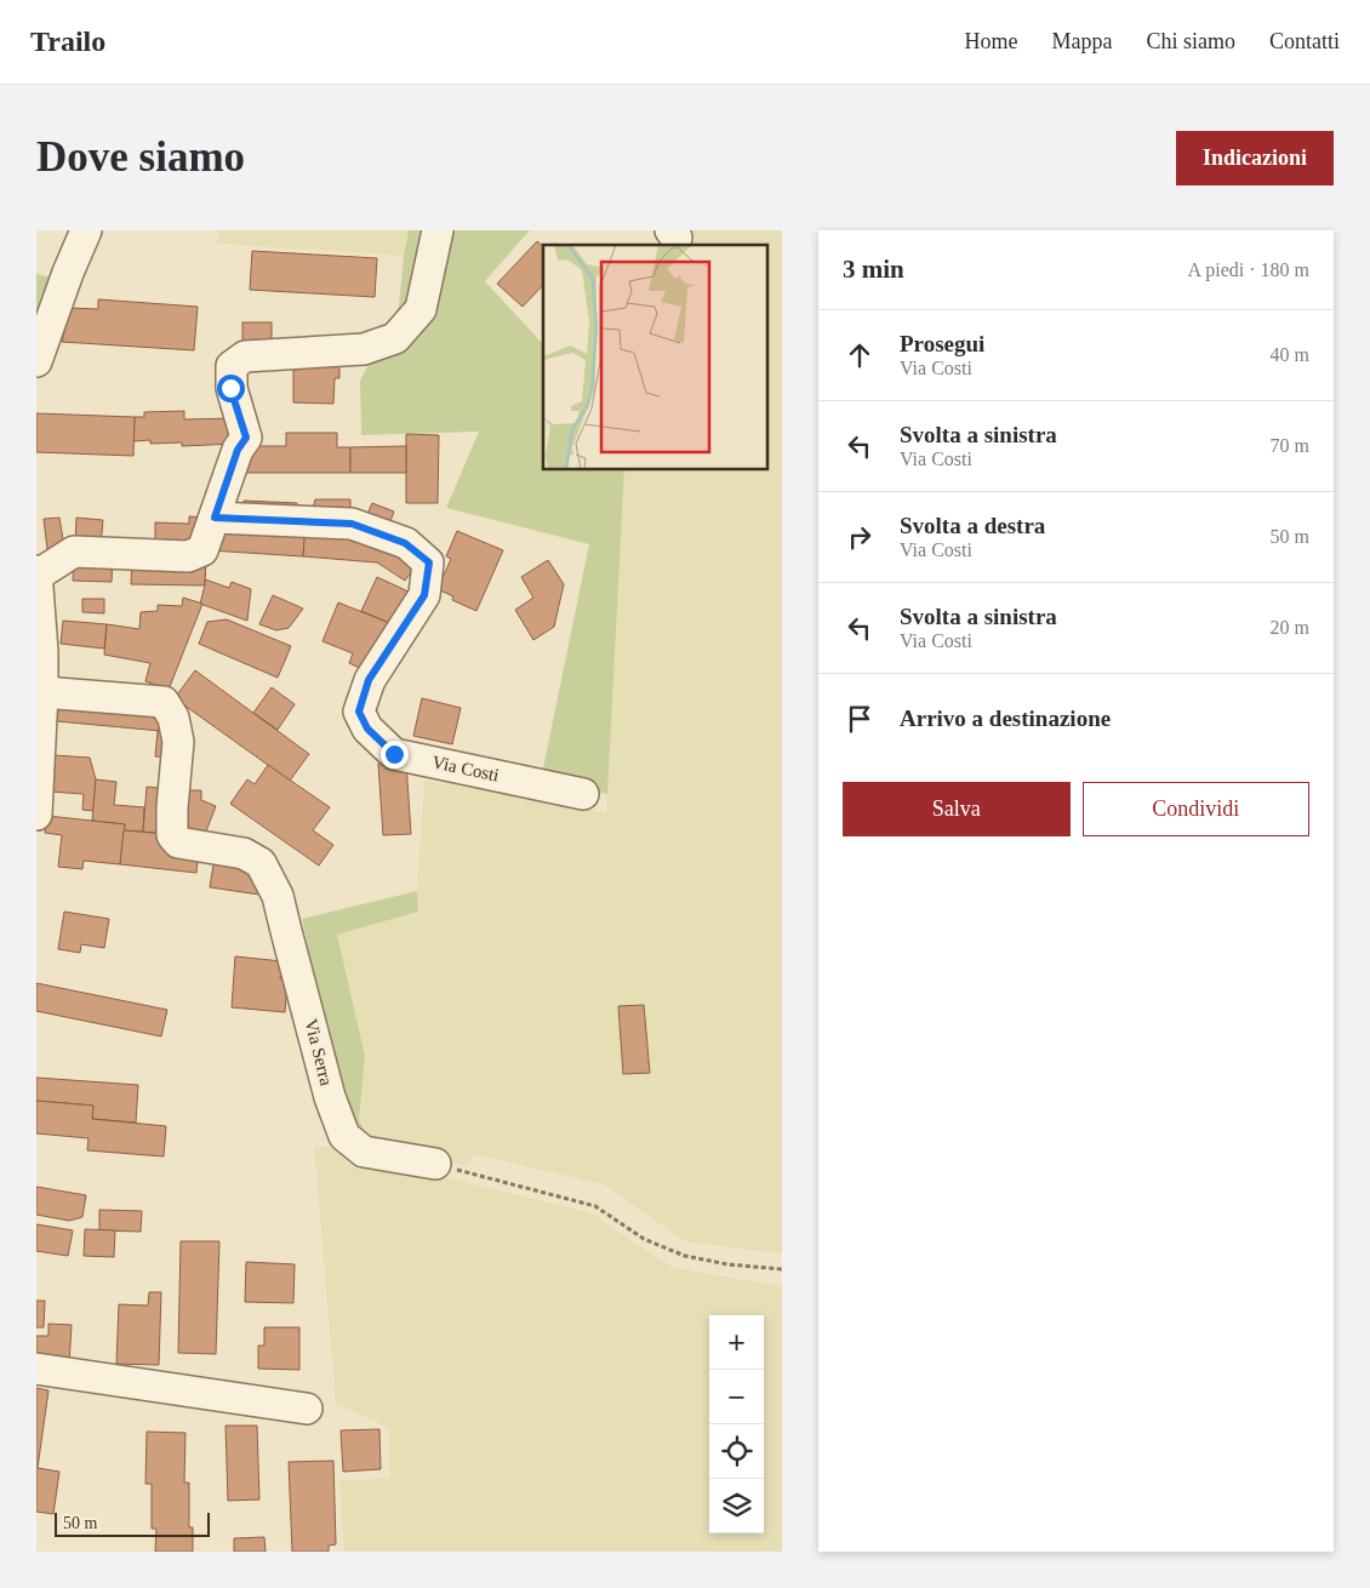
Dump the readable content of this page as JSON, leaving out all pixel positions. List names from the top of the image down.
{
  "streets": {
    "street": ["Via Costi", "Via Serra"]
  },
  "scale_bar": "50 m",
  "page": {
    "header": "Trailo",
    "nav": [
      "Home",
      "Mappa",
      "Chi siamo",
      "Contatti"
    ],
    "buttons": [
      "Indicazioni",
      ["Salva", "Condividi"]
    ],
    "title": "Dove siamo",
    "heading": ["3 min", "A piedi · 180 m"],
    "list": [
      ["Prosegui", "Via Costi", "40 m"],
      ["Svolta a sinistra", "Via Costi", "70 m"],
      ["Svolta a destra", "Via Costi", "50 m"],
      ["Svolta a sinistra", "Via Costi", "20 m"],
      "Arrivo a destinazione"
    ],
    "map_buttons": ["+", "−"],
    "scale": "50 m"
  }
}
